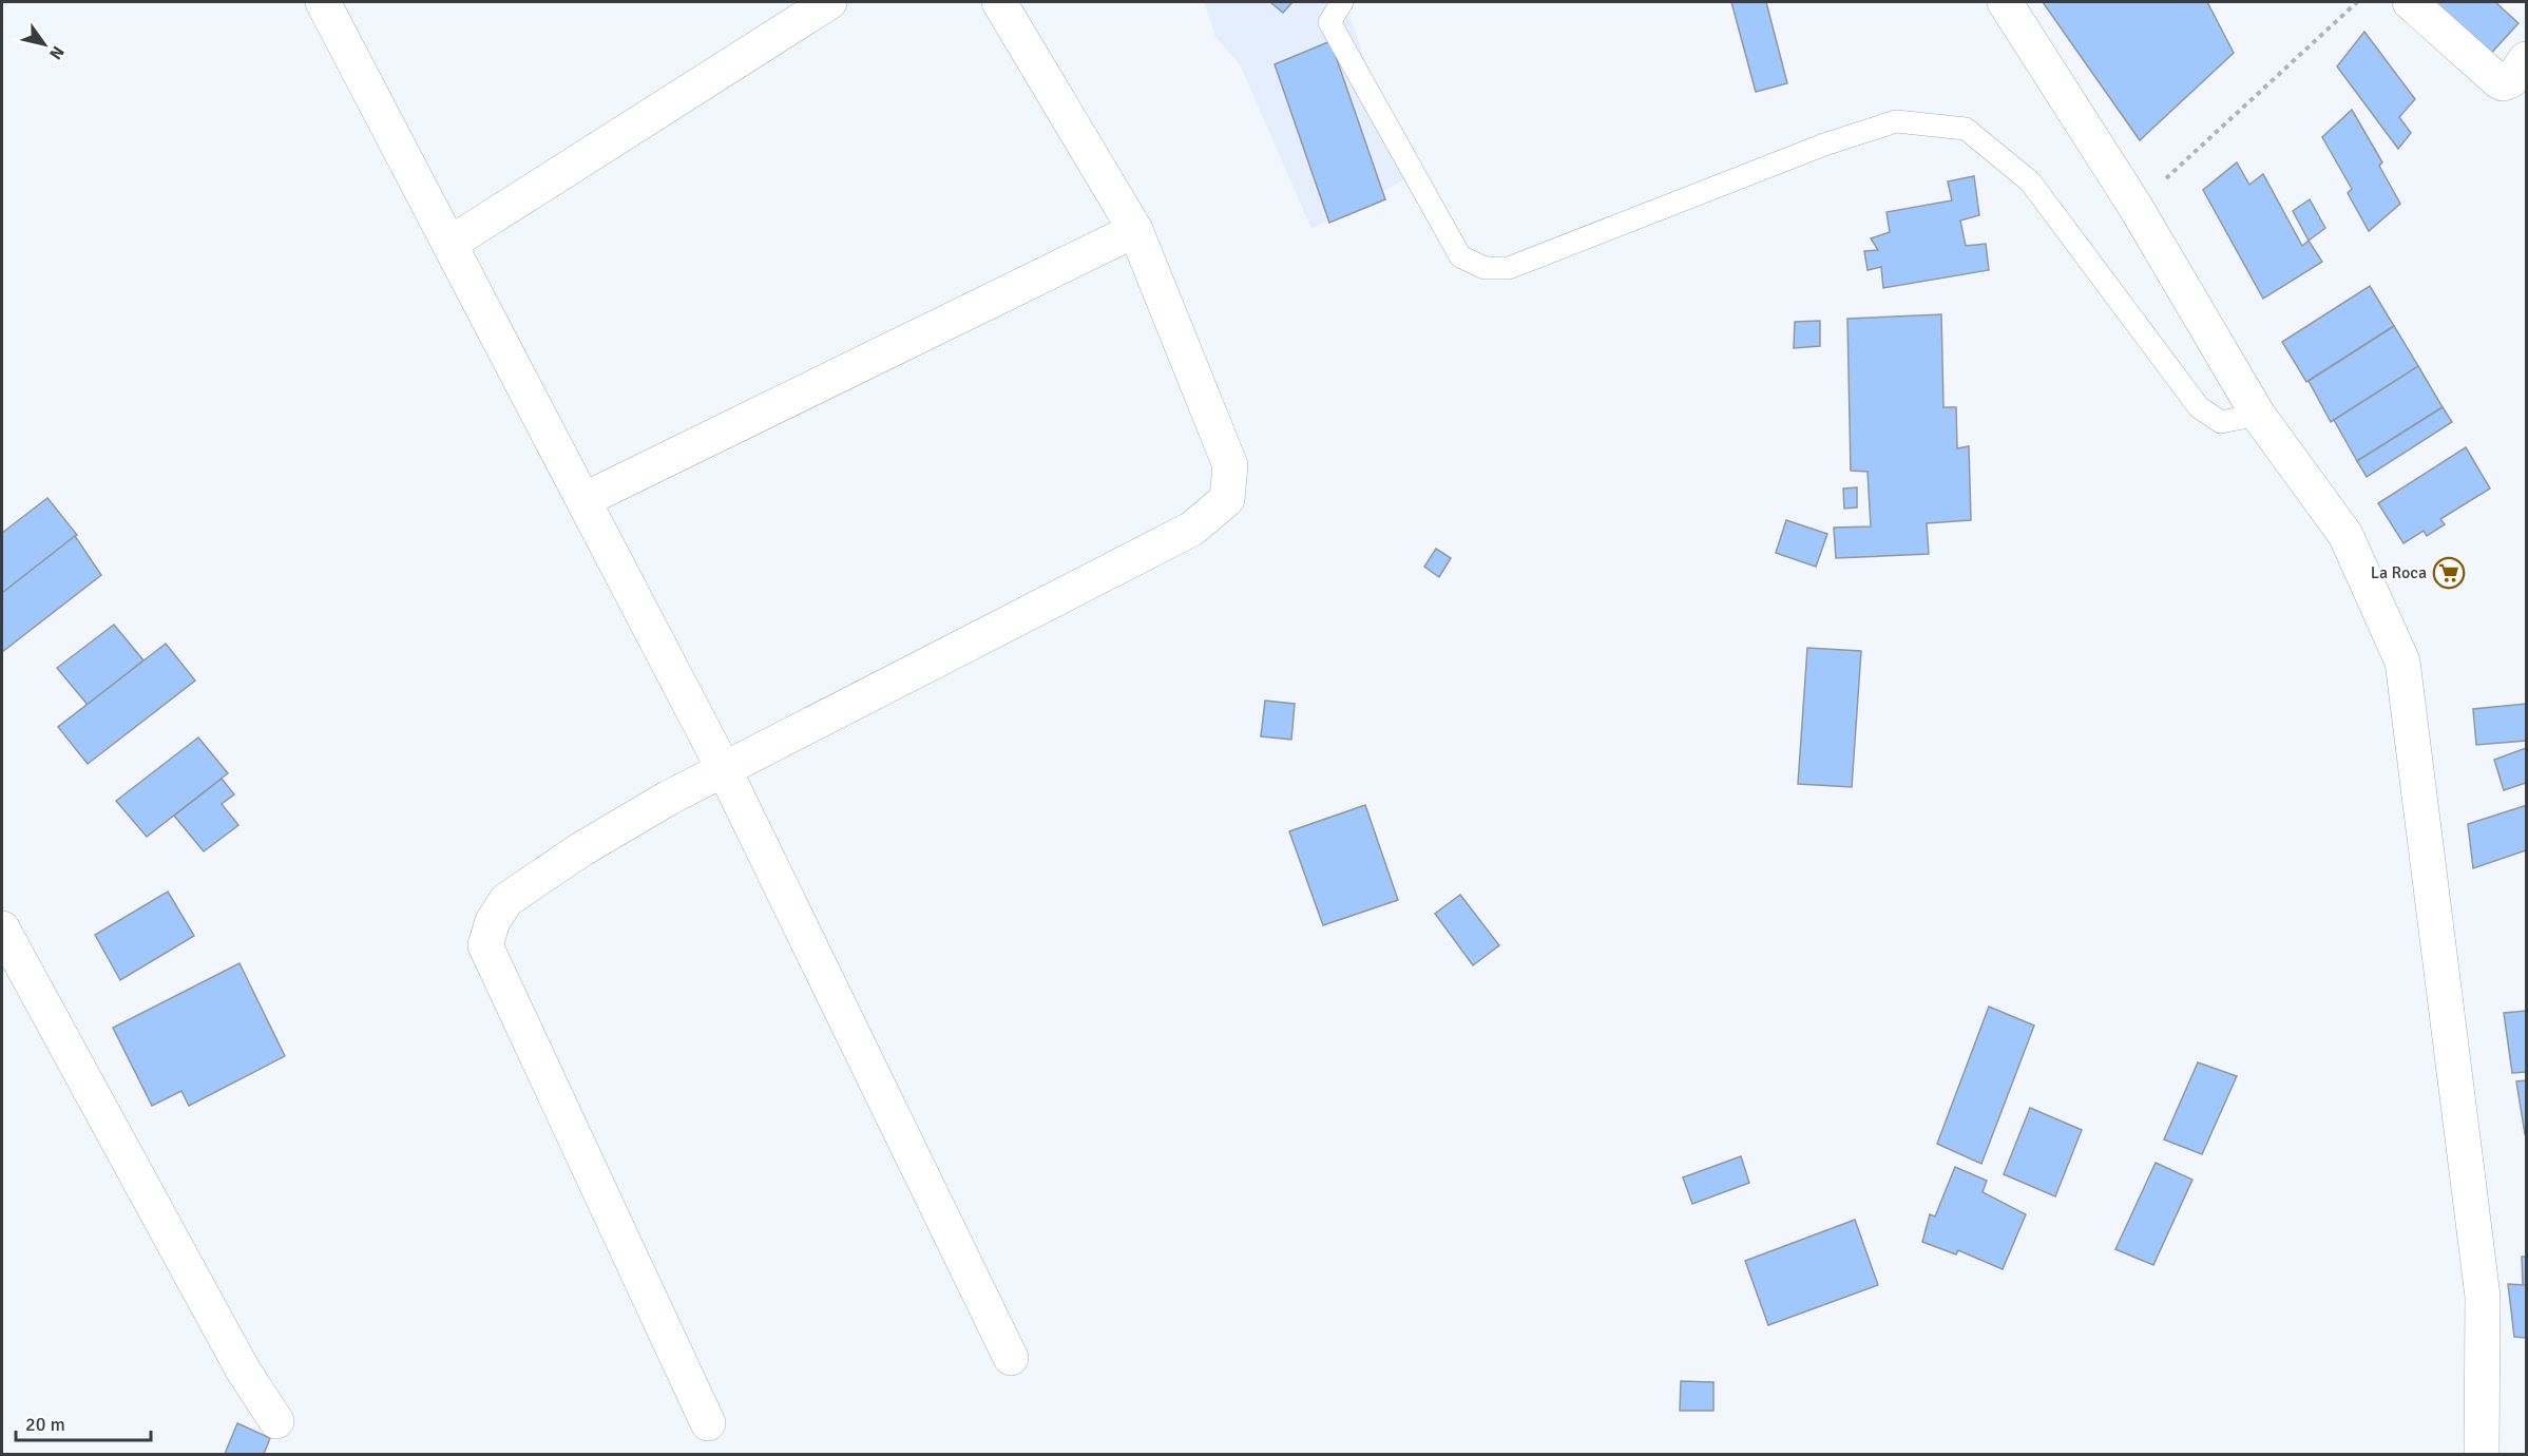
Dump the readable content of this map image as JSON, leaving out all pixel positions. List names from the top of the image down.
{
  "places": {
    "supermarket": ["La Roca"]
  },
  "scale_bar": "20 m",
  "north": "bottom right"
}
